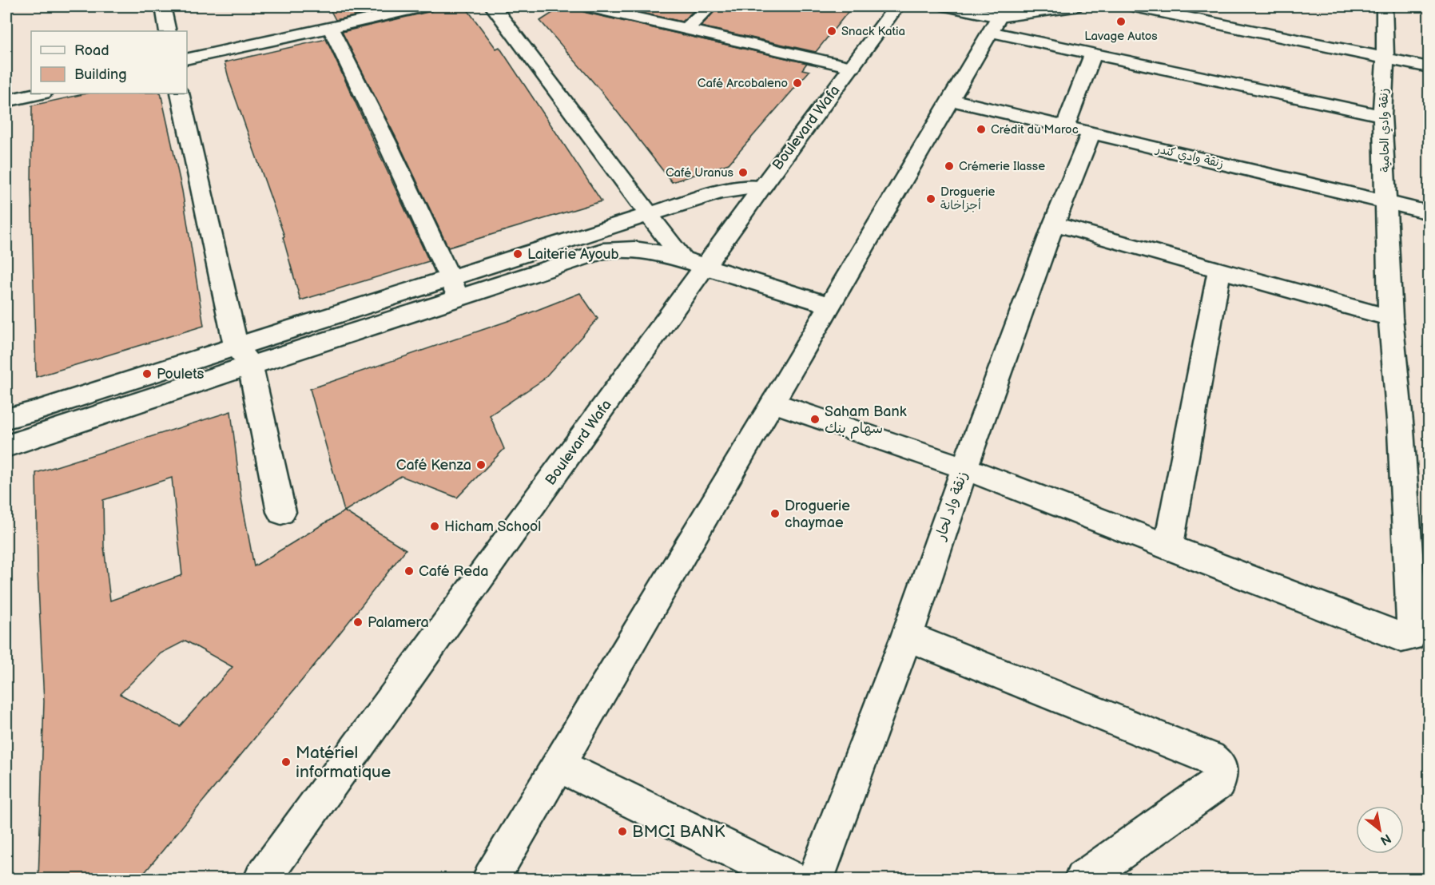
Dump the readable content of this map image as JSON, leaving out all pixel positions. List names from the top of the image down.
{
  "streets": {
    "street": [
      "Boulevard Wafa",
      "زنقة وادي الحامية",
      "زنقة وادي كندر",
      "زنقة واد لحار"
    ]
  },
  "crossings": [
    ["زنقة وادي الحامية", "زنقة وادي كندر"],
    ["زنقة وادي كندر", "زنقة واد لحار"]
  ],
  "places": [
    "Lavage Autos",
    "Snack Katia",
    "Café Arcobaleno",
    "Crédit du Maroc",
    "Crémerie Ilasse",
    "Café Uranus",
    "Droguerie أجزاخانة",
    "Laiterie Ayoub",
    "Poulets",
    "Saham Bank سهام بنك",
    "Café Kenza",
    "Droguerie chaymae",
    "Hicham School",
    "Café Reda",
    "Palamera",
    "Matériel informatique",
    "BMCI BANK"
  ],
  "legend": ["Road", "Building"],
  "north": "bottom right"
}
